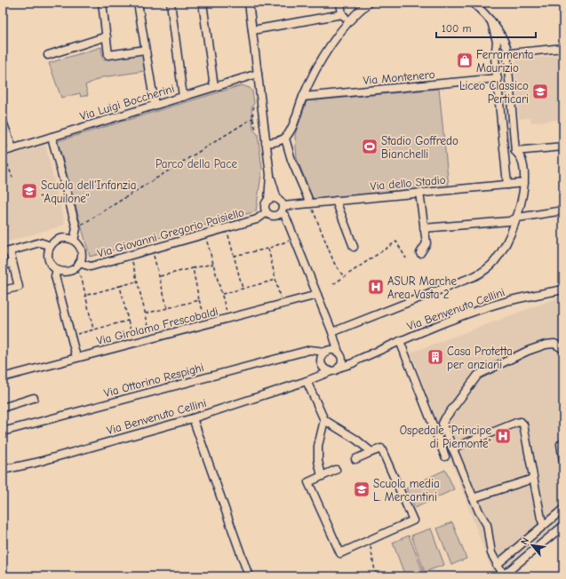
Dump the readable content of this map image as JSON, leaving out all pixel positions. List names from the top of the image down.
{
  "streets": {
    "street": [
      "Via Montenero",
      "Via Luigi Boccherini",
      "Via dello Stadio",
      "Via Giovanni Gregorio Paisiello",
      "Via Benvenuto Cellini",
      "Via Girolamo Frescobaldi",
      "Via Ottorino Respighi"
    ]
  },
  "crossings": [
    ["Via dello Stadio", "Via Giovanni Gregorio Paisiello"],
    ["Via Benvenuto Cellini", "Via Ottorino Respighi"]
  ],
  "parks": ["Parco della Pace"],
  "places": {
    "shop": ["Ferramenta Maurizio"],
    "school or university": ["Liceo Classico Perticari", "Scuola dell'Infanzia \"Aquilone\"", "Scuola media L. Mercantini"],
    "sports": ["Stadio Goffredo Bianchelli"],
    "hospital": ["ASUR Marche Area Vasta 2", "Ospedale \"Principe di Piemonte\""],
    "building": ["Casa Protetta per anziani"]
  },
  "scale_bar": "100 m",
  "north": "top left"
}
